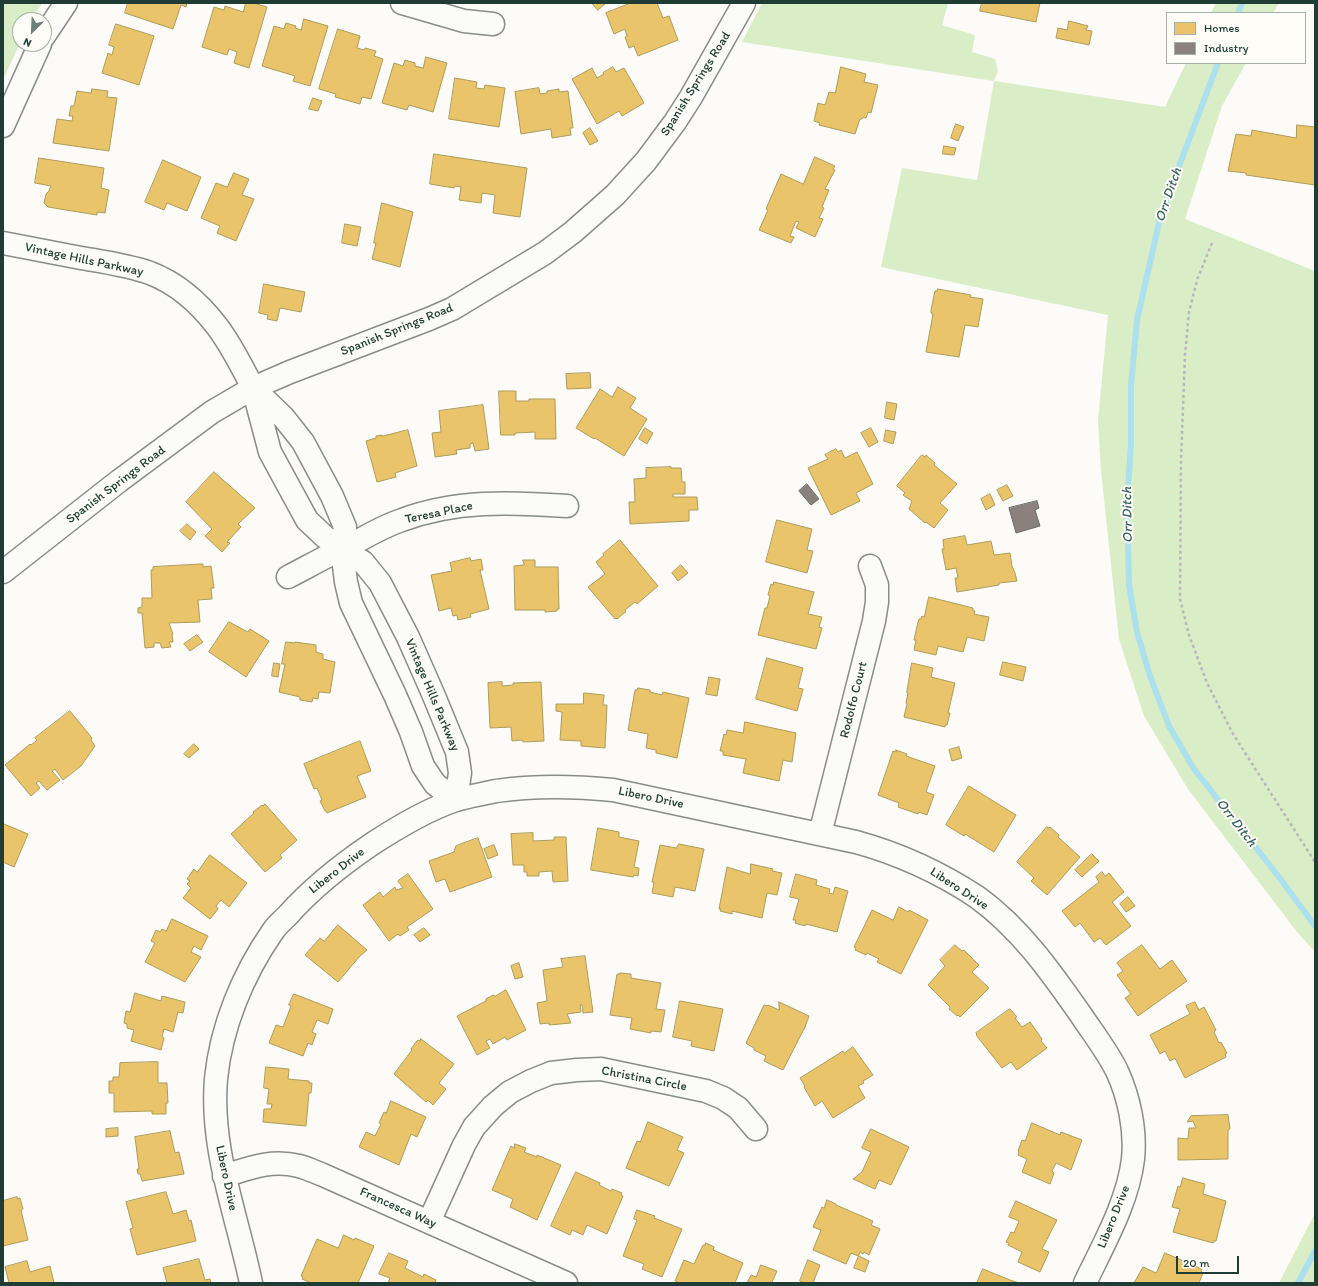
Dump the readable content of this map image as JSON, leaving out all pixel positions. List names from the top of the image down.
{
  "streets": {
    "street": [
      "Spanish Springs Road",
      "Vintage Hills Parkway",
      "Teresa Place",
      "Rodolfo Court",
      "Libero Drive",
      "Christina Circle",
      "Francesca Way"
    ]
  },
  "crossings": [
    ["Spanish Springs Road", "Vintage Hills Parkway"],
    ["Vintage Hills Parkway", "Teresa Place"],
    ["Vintage Hills Parkway", "Libero Drive"],
    ["Rodolfo Court", "Libero Drive"],
    ["Libero Drive", "Francesca Way"],
    ["Christina Circle", "Francesca Way"]
  ],
  "water": ["Orr Ditch"],
  "legend": ["Homes", "Industry"],
  "scale_bar": "20 m",
  "north": "bottom left"
}
